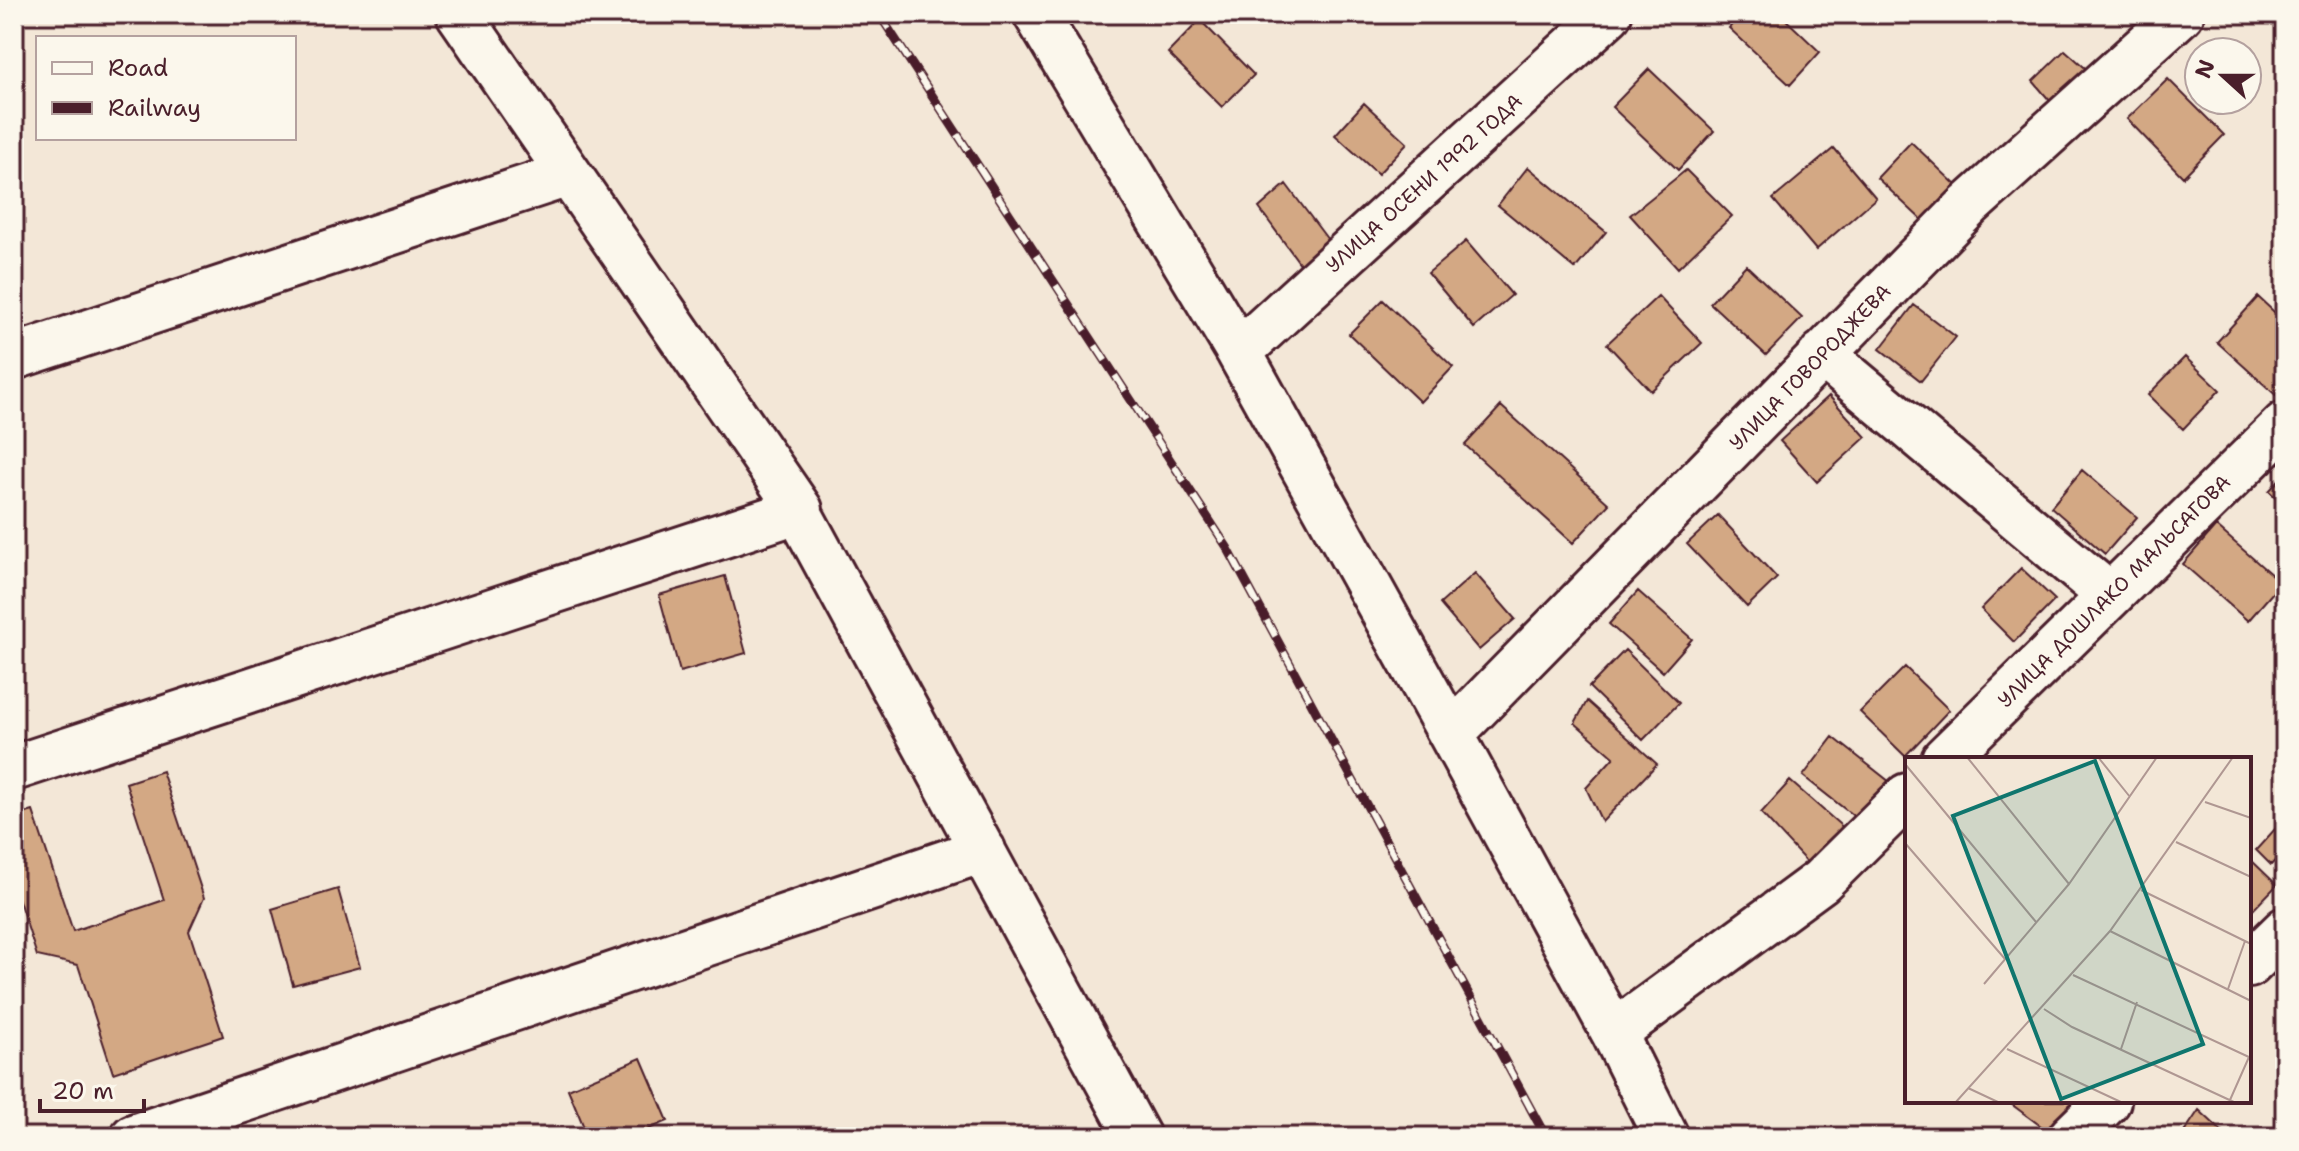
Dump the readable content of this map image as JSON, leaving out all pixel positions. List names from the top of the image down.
{
  "streets": {
    "street": ["УЛИЦА ОСЕНИ 1992 ГОДА", "УЛИЦА ГОВОРОДЖЕВА", "УЛИЦА ДОШЛАКО МАЛЬСАГОВА"]
  },
  "legend": ["Road", "Railway"],
  "scale_bar": "20 m",
  "north": "left"
}
